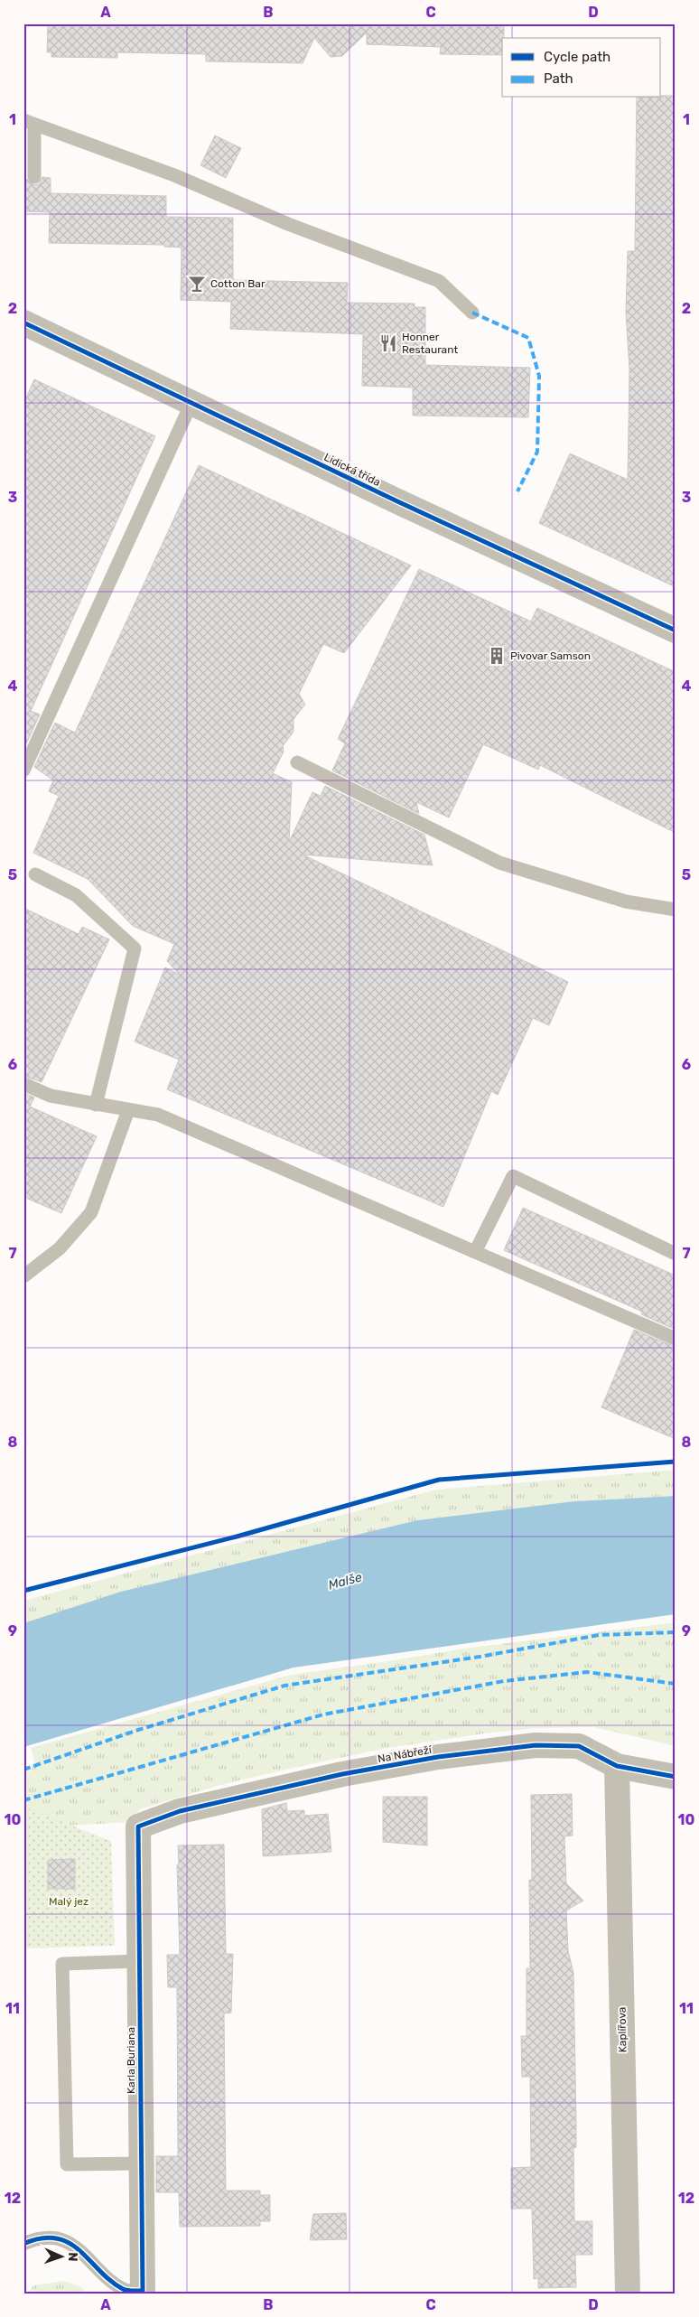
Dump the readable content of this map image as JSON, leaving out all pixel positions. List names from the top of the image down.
{
  "streets": {
    "street": [
      "Lidická třída",
      "Na Nábřeží",
      "Kaplířova",
      "Karla Buriana"
    ]
  },
  "crossings": [
    ["Na Nábřeží", "Kaplířova"],
    ["Na Nábřeží", "Karla Buriana"]
  ],
  "water": ["Malše"],
  "parks": ["Malý jez"],
  "places": {
    "bar": ["Cotton Bar"],
    "restaurant": ["Honner Restaurant"],
    "building": ["Pivovar Samson"]
  },
  "legend": ["Cycle path", "Path"],
  "north": "right",
  "grid": {
    "columns": [
      "A",
      "B",
      "C",
      "D"
    ],
    "rows": [
      "1",
      "2",
      "3",
      "4",
      "5",
      "6",
      "7",
      "8",
      "9",
      "10",
      "11",
      "12"
    ]
  }
}
